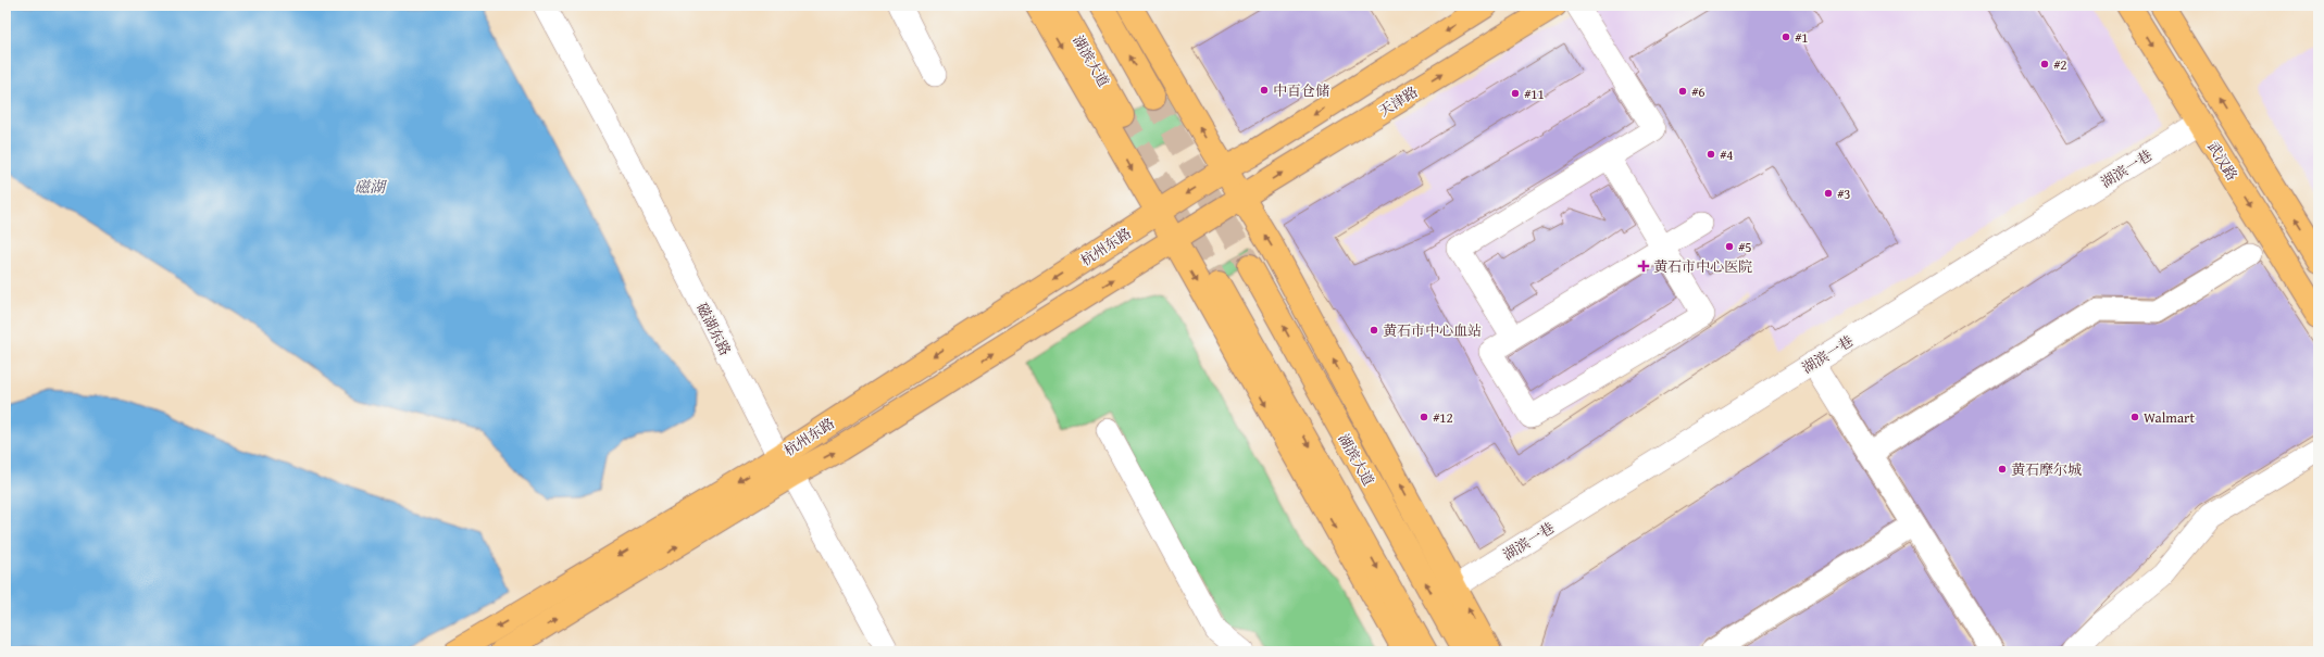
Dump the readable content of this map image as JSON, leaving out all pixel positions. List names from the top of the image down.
{
  "streets": {
    "main road": [
      "湖滨大道",
      "天津路",
      "武汉路",
      "杭州东路"
    ],
    "street": ["湖滨一巷", "磁湖东路"]
  },
  "crossings": [
    ["天津路", "杭州东路"],
    ["武汉路", "湖滨一巷"],
    ["杭州东路", "磁湖东路"]
  ],
  "water": ["磁湖"],
  "places": {
    "other": [
      "#1",
      "#2",
      "中百仓储",
      "#6",
      "#11",
      "#4",
      "#3",
      "#5",
      "黄石市中心血站",
      "#12",
      "Walmart",
      "黄石摩尔城"
    ],
    "health": ["黄石市中心医院"]
  }
}
